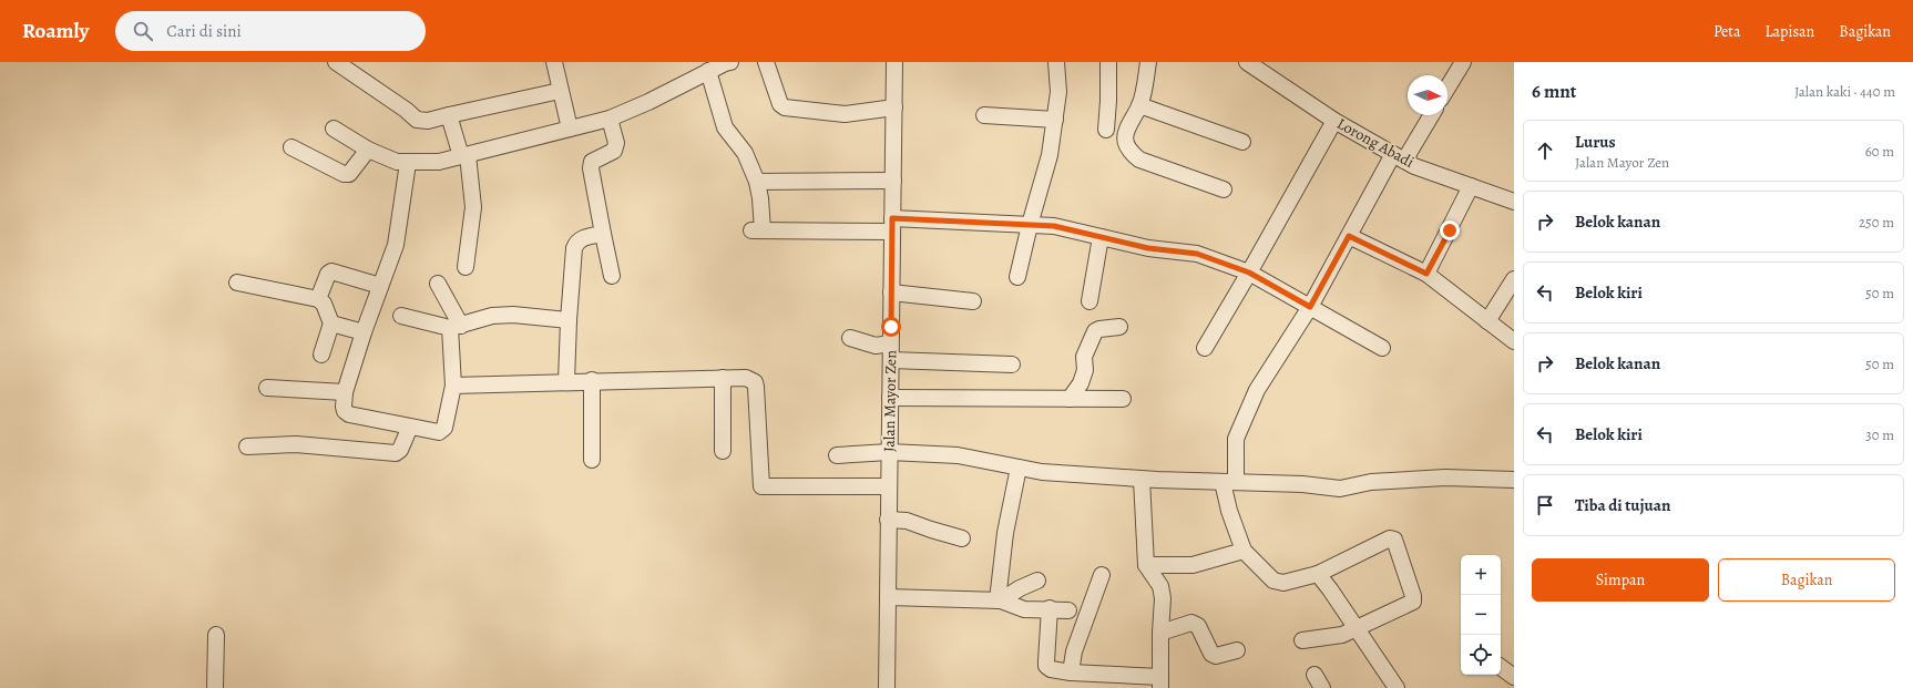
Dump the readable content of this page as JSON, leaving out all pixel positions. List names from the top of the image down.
{
  "streets": {
    "street": ["Lorong Abadi", "Jalan Mayor Zen"]
  },
  "north": "right",
  "page": {
    "header": "Roamly",
    "search": "Cari di sini",
    "nav": ["Peta", "Lapisan", "Bagikan"],
    "heading": ["6 mnt", "Jalan kaki · 440 m"],
    "list": [
      ["Lurus", "Jalan Mayor Zen", "60 m"],
      ["Belok kanan", "250 m"],
      ["Belok kiri", "50 m"],
      ["Belok kanan", "50 m"],
      ["Belok kiri", "30 m"],
      "Tiba di tujuan"
    ],
    "buttons": ["Simpan", "Bagikan"],
    "map_buttons": ["+", "−"]
  }
}
